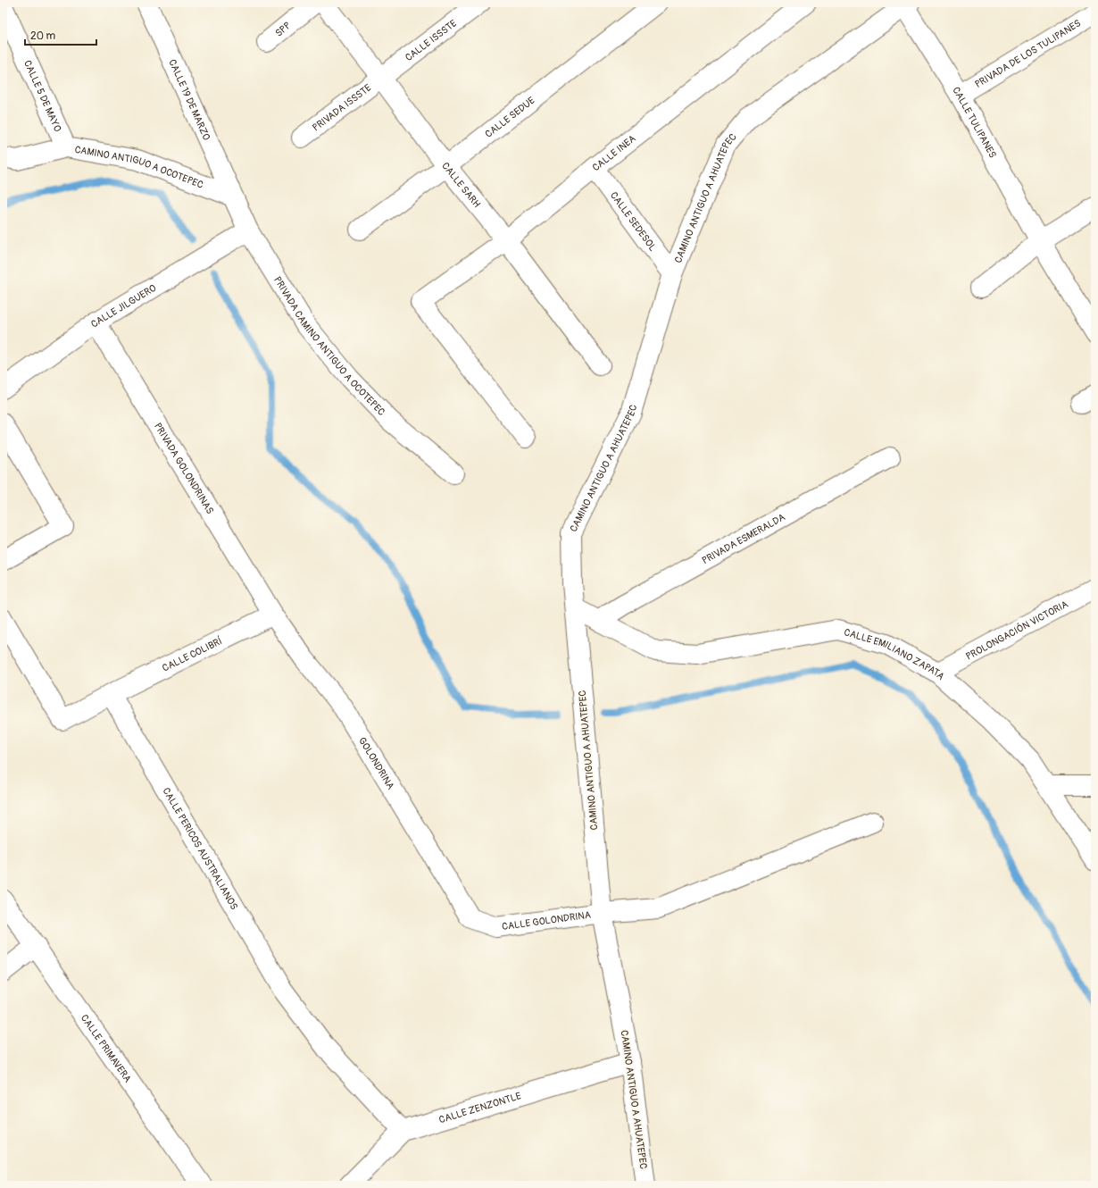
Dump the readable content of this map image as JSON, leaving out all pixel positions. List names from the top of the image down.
{
  "streets": {
    "street": [
      "SPP",
      "CALLE ISSSTE",
      "PRIVADA DE LOS TULIPANES",
      "CALLE 5 DE MAYO",
      "CALLE 19 DE MARZO",
      "PRIVADA ISSSTE",
      "CALLE SEDUE",
      "CALLE TULIPANES",
      "CALLE INEA",
      "CAMINO ANTIGUO A OCOTEPEC",
      "CALLE SARH",
      "CAMINO ANTIGUO A AHUATEPEC",
      "CALLE SEDESOL",
      "CALLE JILGUERO",
      "PRIVADA CAMINO ANTIGUO A OCOTEPEC",
      "PRIVADA GOLONDRINAS",
      "PRIVADA ESMERALDA",
      "PROLONGACIÓN VICTORIA",
      "CALLE COLIBRÍ",
      "CALLE EMILIANO ZAPATA",
      "GOLONDRINA",
      "CALLE PERICOS AUSTRALIANOS",
      "CALLE GOLONDRINA",
      "CALLE PRIMAVERA",
      "CALLE ZENZONTLE"
    ]
  },
  "crossings": [
    ["CALLE ISSSTE", "PRIVADA ISSSTE"],
    ["CALLE ISSSTE", "CALLE SARH"],
    ["PRIVADA DE LOS TULIPANES", "CALLE TULIPANES"],
    ["CALLE 5 DE MAYO", "CAMINO ANTIGUO A OCOTEPEC"],
    ["CALLE 19 DE MARZO", "CAMINO ANTIGUO A OCOTEPEC"],
    ["CALLE 19 DE MARZO", "PRIVADA CAMINO ANTIGUO A OCOTEPEC"],
    ["PRIVADA ISSSTE", "CALLE SARH"],
    ["CALLE SEDUE", "CALLE SARH"],
    ["CALLE TULIPANES", "CAMINO ANTIGUO A AHUATEPEC"],
    ["CALLE INEA", "CALLE SARH"],
    ["CALLE INEA", "CALLE SEDESOL"],
    ["CAMINO ANTIGUO A OCOTEPEC", "PRIVADA CAMINO ANTIGUO A OCOTEPEC"],
    ["CAMINO ANTIGUO A AHUATEPEC", "CALLE SEDESOL"],
    ["CAMINO ANTIGUO A AHUATEPEC", "CALLE EMILIANO ZAPATA"],
    ["CAMINO ANTIGUO A AHUATEPEC", "CALLE GOLONDRINA"],
    ["CAMINO ANTIGUO A AHUATEPEC", "CALLE ZENZONTLE"],
    ["CALLE JILGUERO", "PRIVADA CAMINO ANTIGUO A OCOTEPEC"],
    ["CALLE JILGUERO", "PRIVADA GOLONDRINAS"],
    ["PRIVADA GOLONDRINAS", "CALLE COLIBRÍ"],
    ["PRIVADA GOLONDRINAS", "GOLONDRINA"],
    ["PRIVADA ESMERALDA", "CALLE EMILIANO ZAPATA"],
    ["PROLONGACIÓN VICTORIA", "CALLE EMILIANO ZAPATA"],
    ["CALLE COLIBRÍ", "GOLONDRINA"],
    ["CALLE COLIBRÍ", "CALLE PERICOS AUSTRALIANOS"],
    ["GOLONDRINA", "CALLE GOLONDRINA"],
    ["CALLE PERICOS AUSTRALIANOS", "CALLE ZENZONTLE"]
  ],
  "scale_bar": "20 m"
}
